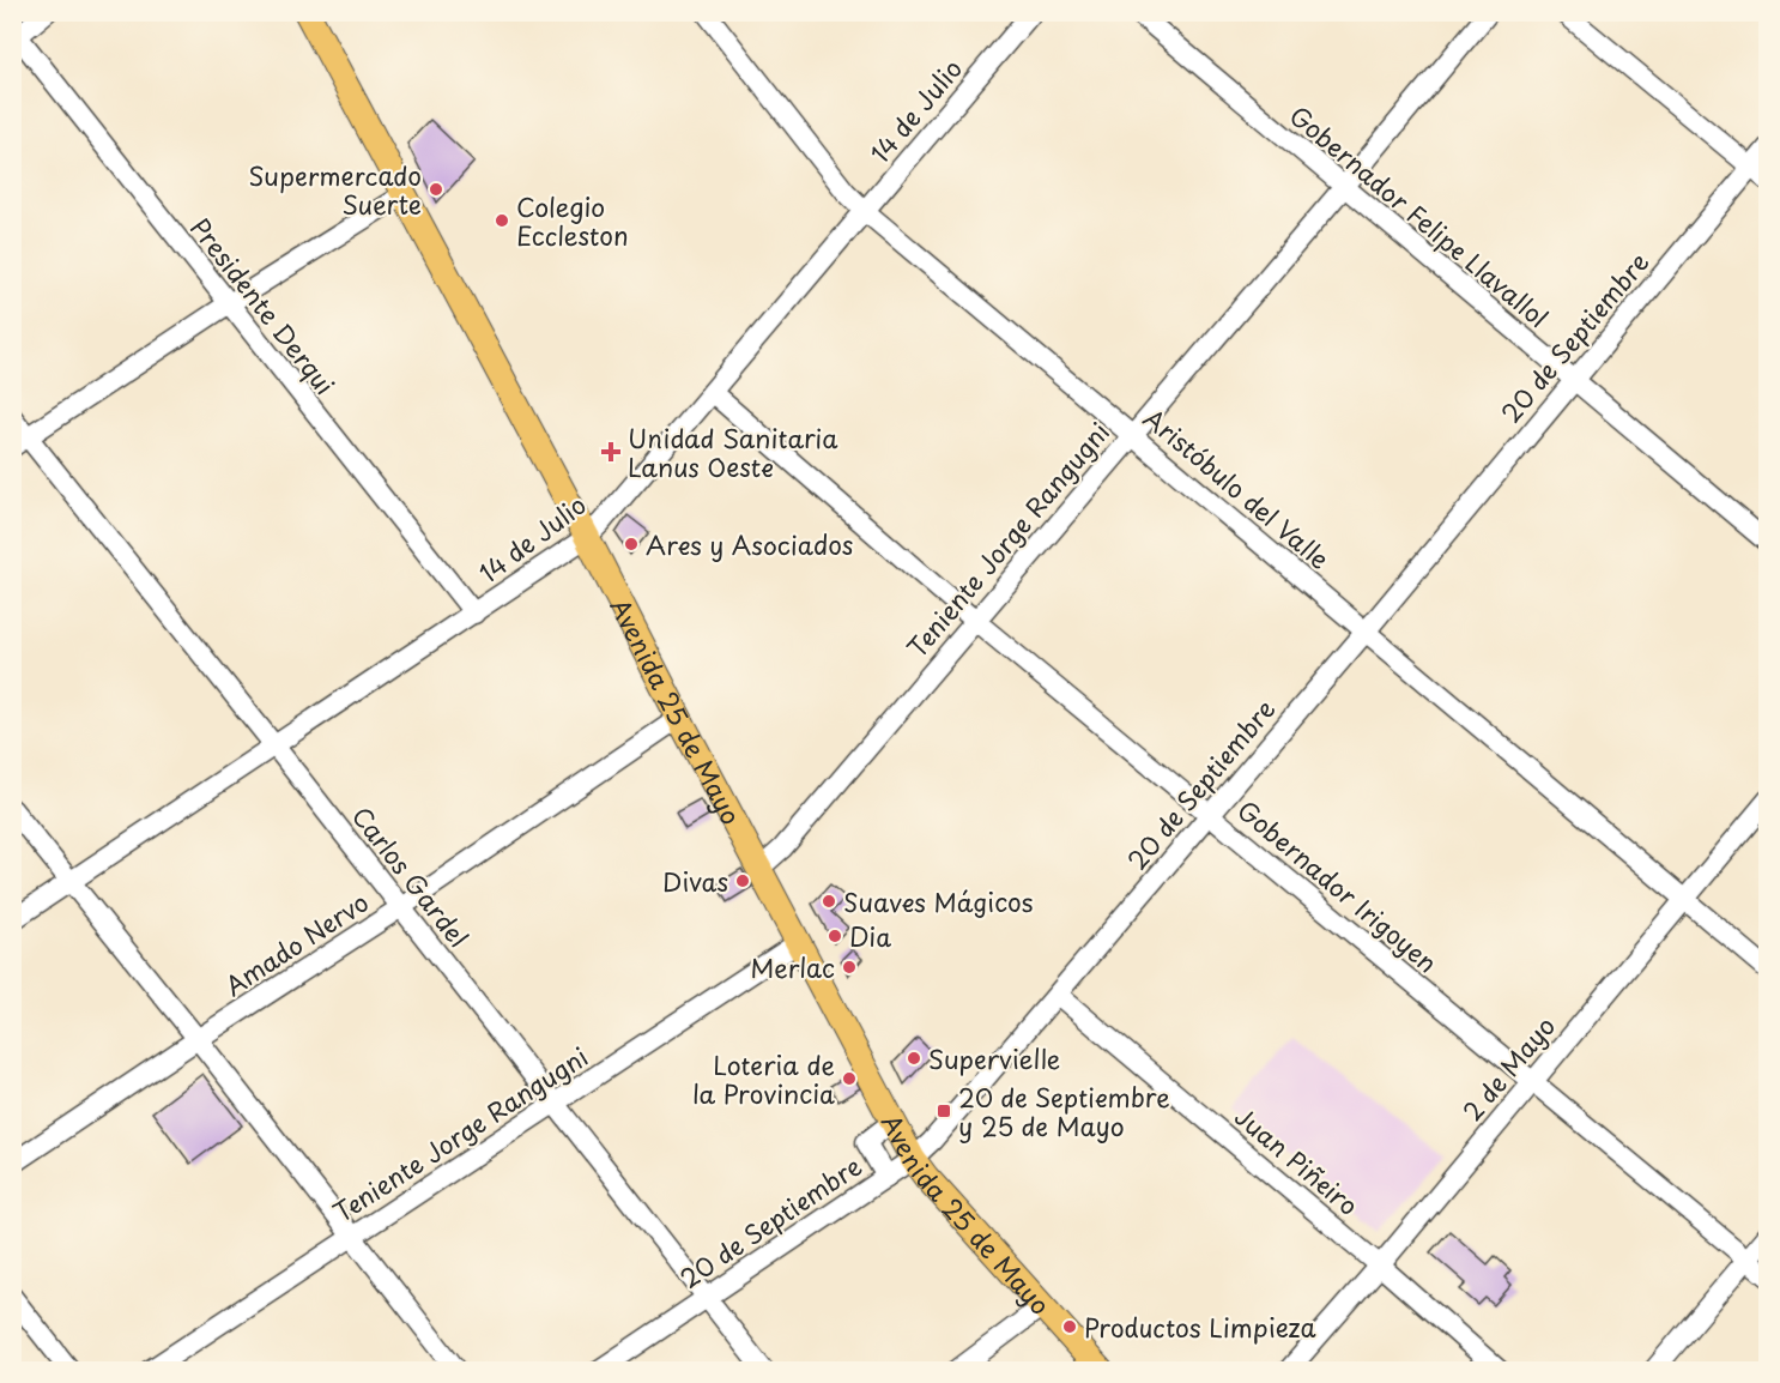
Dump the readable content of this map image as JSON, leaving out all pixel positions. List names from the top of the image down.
{
  "streets": {
    "main road": ["Avenida 25 de Mayo"],
    "street": [
      "14 de Julio",
      "Gobernador Felipe Llavallol",
      "Presidente Derqui",
      "20 de Septiembre",
      "Aristóbulo del Valle",
      "Teniente Jorge Rangugni",
      "Carlos Gardel",
      "Gobernador Irigoyen",
      "Amado Nervo",
      "2 de Mayo",
      "Juan Piñeiro"
    ]
  },
  "crossings": [
    ["14 de Julio", "Presidente Derqui"],
    ["14 de Julio", "Aristóbulo del Valle"],
    ["14 de Julio", "Avenida 25 de Mayo"],
    ["14 de Julio", "Carlos Gardel"],
    ["14 de Julio", "Gobernador Irigoyen"],
    ["Gobernador Felipe Llavallol", "20 de Septiembre"],
    ["Gobernador Felipe Llavallol", "Teniente Jorge Rangugni"],
    ["20 de Septiembre", "Aristóbulo del Valle"],
    ["20 de Septiembre", "Avenida 25 de Mayo"],
    ["20 de Septiembre", "Carlos Gardel"],
    ["20 de Septiembre", "Gobernador Irigoyen"],
    ["20 de Septiembre", "Juan Piñeiro"],
    ["Aristóbulo del Valle", "Teniente Jorge Rangugni"],
    ["Aristóbulo del Valle", "2 de Mayo"],
    ["Teniente Jorge Rangugni", "Avenida 25 de Mayo"],
    ["Teniente Jorge Rangugni", "Carlos Gardel"],
    ["Teniente Jorge Rangugni", "Gobernador Irigoyen"],
    ["Avenida 25 de Mayo", "Amado Nervo"],
    ["Carlos Gardel", "Amado Nervo"],
    ["Gobernador Irigoyen", "2 de Mayo"],
    ["2 de Mayo", "Juan Piñeiro"]
  ],
  "places": {
    "other": [
      "Supermercado Suerte",
      "Colegio Eccleston",
      "Ares y Asociados",
      "Divas",
      "Suaves Mágicos",
      "Dia",
      "Merlac",
      "Supervielle",
      "Loteria de la Provincia",
      "Productos Limpieza"
    ],
    "health": ["Unidad Sanitaria Lanus Oeste"],
    "transit": ["20 de Septiembre y 25 de Mayo"]
  }
}
